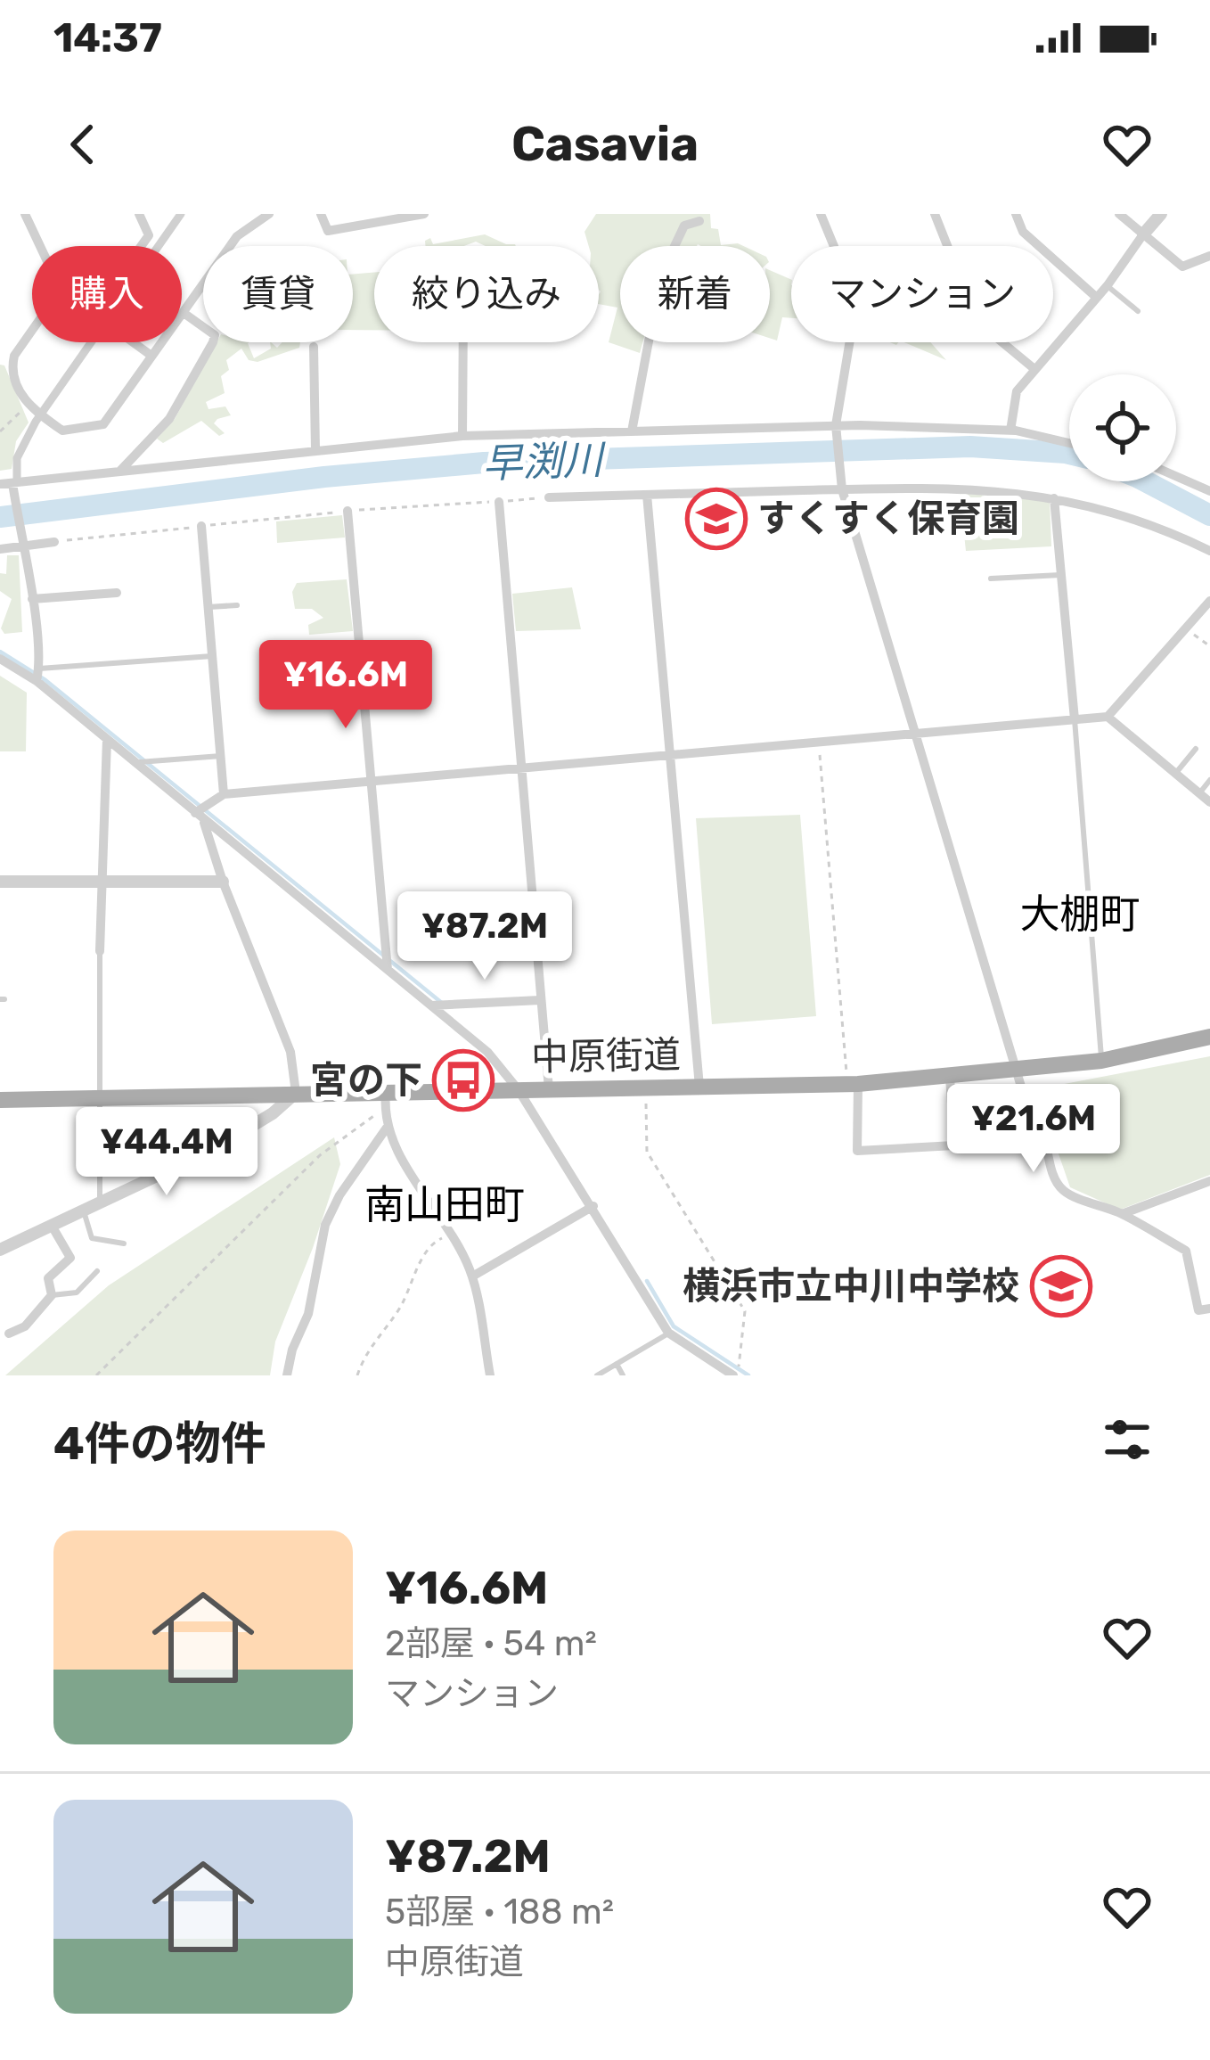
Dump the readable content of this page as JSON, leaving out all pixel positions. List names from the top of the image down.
{
  "streets": {
    "main road": ["中原街道"]
  },
  "districts": ["大棚町", "南山田町"],
  "water": ["早渕川"],
  "places": {
    "school or university": ["すくすく保育園", "横浜市立中川中学校"],
    "bus stop": ["宮の下"]
  },
  "page": {
    "status": "14:37",
    "header": "Casavia",
    "chip": [
      "購入",
      "賃貸",
      "絞り込み",
      "新着",
      "マンション"
    ],
    "price": [
      "¥16.6M",
      "¥87.2M",
      "¥21.6M",
      "¥44.4M"
    ],
    "heading": "4件の物件",
    "list": [
      {
        "name": "¥16.6M",
        "note": "2部屋 · 54 m² · マンション"
      },
      {
        "name": "¥87.2M",
        "note": "5部屋 · 188 m² · 中原街道"
      }
    ]
  }
}
